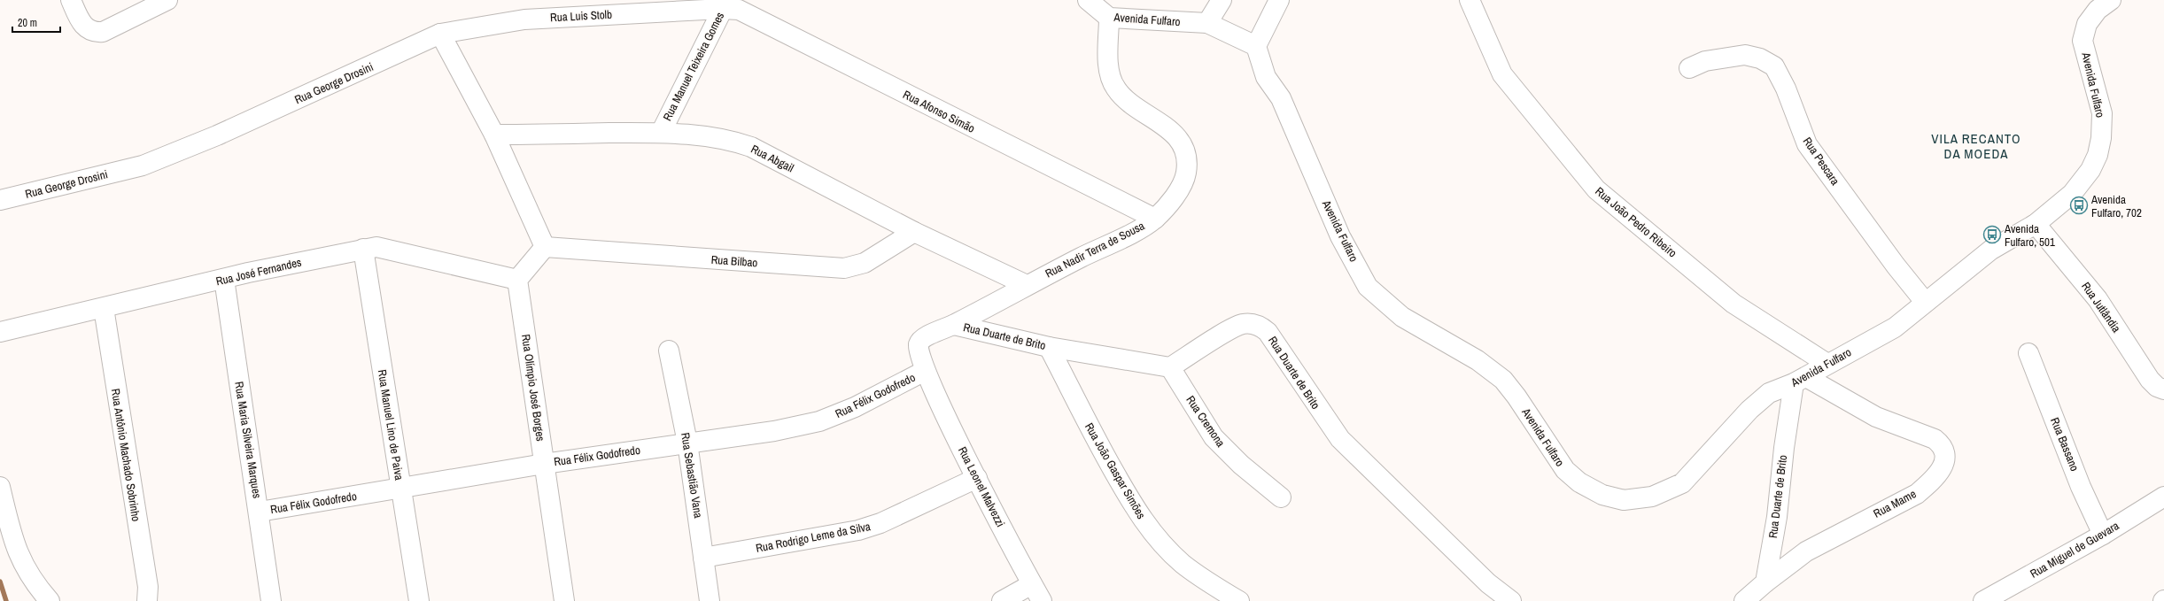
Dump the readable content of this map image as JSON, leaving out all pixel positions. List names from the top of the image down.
{
  "streets": {
    "street": [
      "Rua Luis Stolb",
      "Avenida Fulfaro",
      "Rua Manuel Teixeira Gomes",
      "Rua George Drosini",
      "Rua Afonso Simão",
      "Rua Abgail",
      "Rua Pescara",
      "Rua João Pedro Ribeiro",
      "Rua Nadir Terra de Sousa",
      "Rua Bilbao",
      "Rua José Fernandes",
      "Rua Jutlândia",
      "Rua Duarte de Brito",
      "Rua Olímpio José Borges",
      "Rua Félix Godofredo",
      "Rua Cremona",
      "Rua Manuel Lino de Paiva",
      "Rua Maria Silveira Marques",
      "Rua Bassano",
      "Rua Antônio Machado Sobrinho",
      "Rua João Gaspar Simões",
      "Rua Sebastião Vana",
      "Rua Leonel Malvezzi",
      "Rua Mame",
      "Rua Rodrigo Leme da Silva",
      "Rua Miguel de Guevara"
    ]
  },
  "crossings": [
    ["Rua Luis Stolb", "Rua Manuel Teixeira Gomes"],
    ["Rua Luis Stolb", "Rua George Drosini"],
    ["Rua Luis Stolb", "Rua Afonso Simão"],
    ["Avenida Fulfaro", "Rua Pescara"],
    ["Avenida Fulfaro", "Rua João Pedro Ribeiro"],
    ["Avenida Fulfaro", "Rua Nadir Terra de Sousa"],
    ["Avenida Fulfaro", "Rua Jutlândia"],
    ["Avenida Fulfaro", "Rua Duarte de Brito"],
    ["Avenida Fulfaro", "Rua Mame"],
    ["Rua Manuel Teixeira Gomes", "Rua Afonso Simão"],
    ["Rua Manuel Teixeira Gomes", "Rua Abgail"],
    ["Rua Afonso Simão", "Rua Nadir Terra de Sousa"],
    ["Rua Abgail", "Rua Nadir Terra de Sousa"],
    ["Rua Abgail", "Rua Bilbao"],
    ["Rua Nadir Terra de Sousa", "Rua Duarte de Brito"],
    ["Rua Nadir Terra de Sousa", "Rua Félix Godofredo"],
    ["Rua Nadir Terra de Sousa", "Rua Leonel Malvezzi"],
    ["Rua José Fernandes", "Rua Olímpio José Borges"],
    ["Rua José Fernandes", "Rua Manuel Lino de Paiva"],
    ["Rua José Fernandes", "Rua Maria Silveira Marques"],
    ["Rua José Fernandes", "Rua Antônio Machado Sobrinho"],
    ["Rua Duarte de Brito", "Rua Cremona"],
    ["Rua Duarte de Brito", "Rua João Gaspar Simões"],
    ["Rua Duarte de Brito", "Rua Mame"],
    ["Rua Olímpio José Borges", "Rua Félix Godofredo"],
    ["Rua Félix Godofredo", "Rua Manuel Lino de Paiva"],
    ["Rua Félix Godofredo", "Rua Maria Silveira Marques"],
    ["Rua Félix Godofredo", "Rua Sebastião Vana"],
    ["Rua Félix Godofredo", "Rua Leonel Malvezzi"],
    ["Rua Bassano", "Rua Miguel de Guevara"],
    ["Rua Sebastião Vana", "Rua Rodrigo Leme da Silva"],
    ["Rua Leonel Malvezzi", "Rua Rodrigo Leme da Silva"]
  ],
  "districts": ["VILA RECANTO DA MOEDA"],
  "places": {
    "bus stop": ["Avenida Fulfaro, 702", "Avenida Fulfaro, 501"]
  },
  "scale_bar": "20 m"
}
